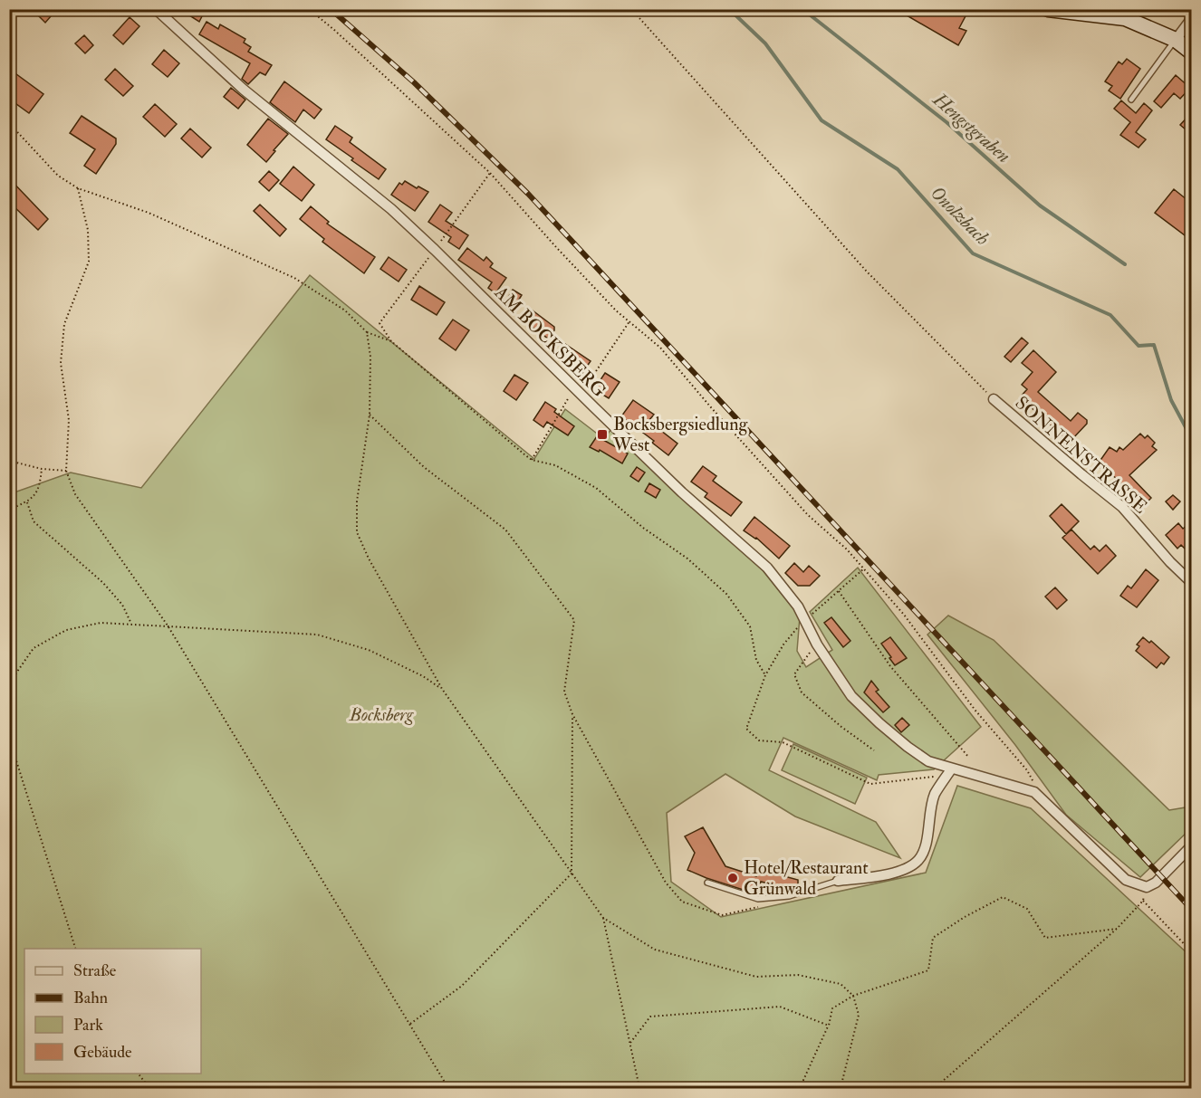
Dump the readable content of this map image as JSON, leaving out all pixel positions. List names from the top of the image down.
{
  "streets": {
    "street": ["AM BOCKSBERG", "SONNENSTRASSE"]
  },
  "water": ["Hengstgraben", "Onolzbach"],
  "parks": ["Bocksberg"],
  "places": {
    "transit": ["Bocksbergsiedlung West"],
    "other": ["Hotel/Restaurant Grünwald"]
  },
  "legend": [
    "Straße",
    "Bahn",
    "Park",
    "Gebäude"
  ]
}
